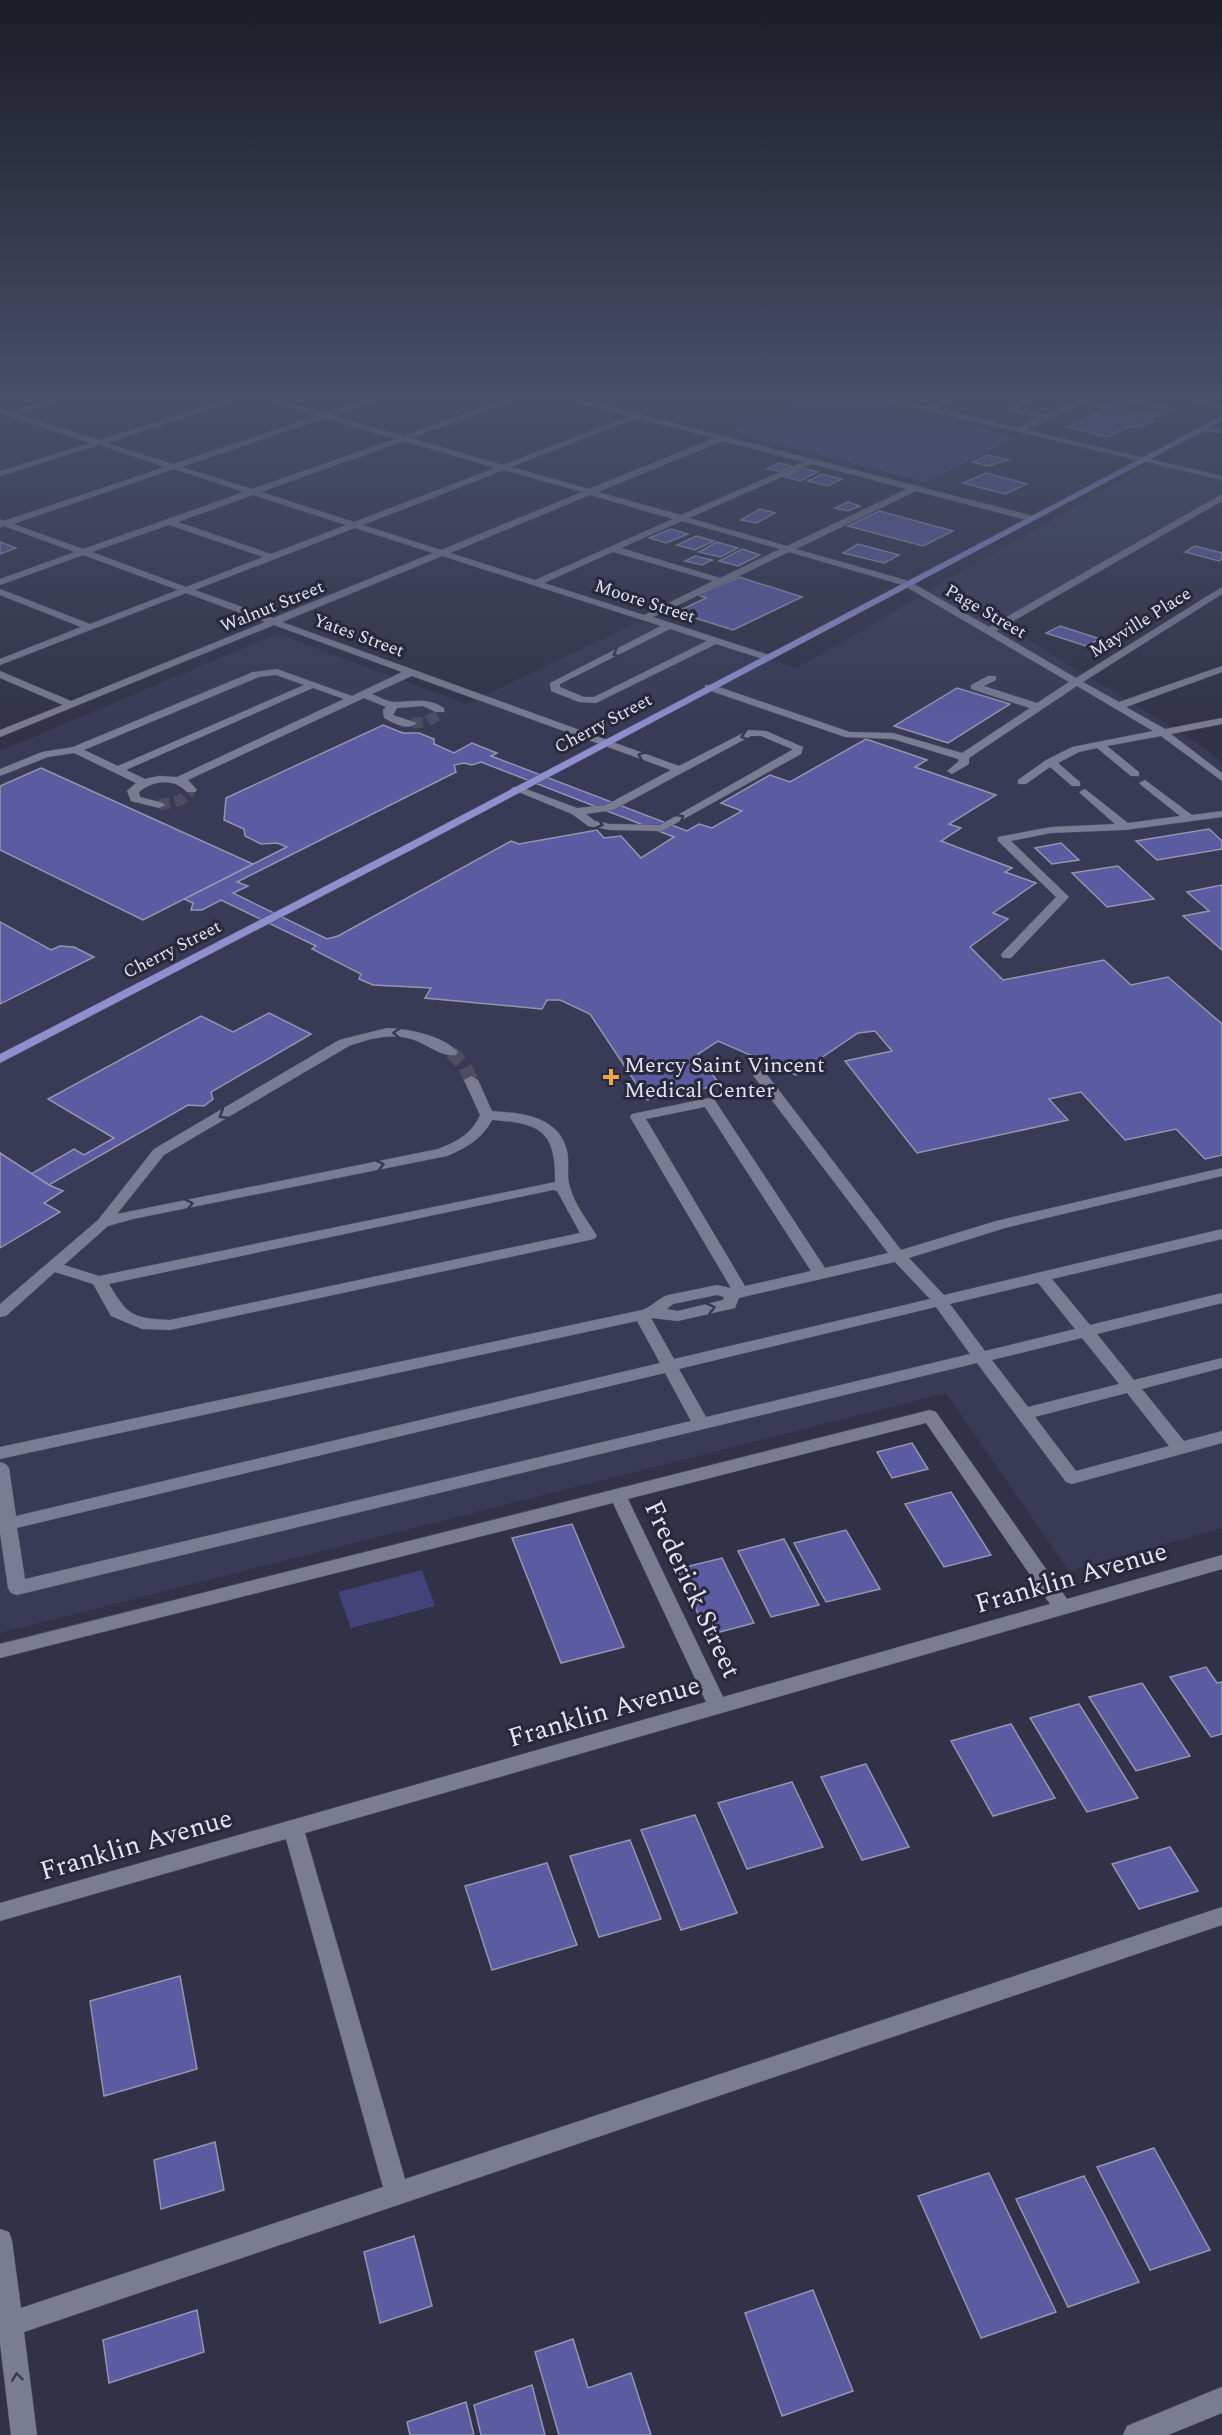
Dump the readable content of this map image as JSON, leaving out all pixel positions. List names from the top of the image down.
{
  "streets": {
    "main road": ["Cherry Street"],
    "street": [
      "Moore Street",
      "Walnut Street",
      "Page Street",
      "Mayville Place",
      "Yates Street",
      "Franklin Avenue",
      "Frederick Street"
    ]
  },
  "crossings": [
    ["Moore Street", "Walnut Street"],
    ["Moore Street", "Cherry Street"],
    ["Walnut Street", "Yates Street"],
    ["Page Street", "Mayville Place"],
    ["Page Street", "Cherry Street"],
    ["Yates Street", "Cherry Street"],
    ["Franklin Avenue", "Frederick Street"]
  ],
  "places": {
    "health": ["Mercy Saint Vincent Medical Center"]
  }
}
